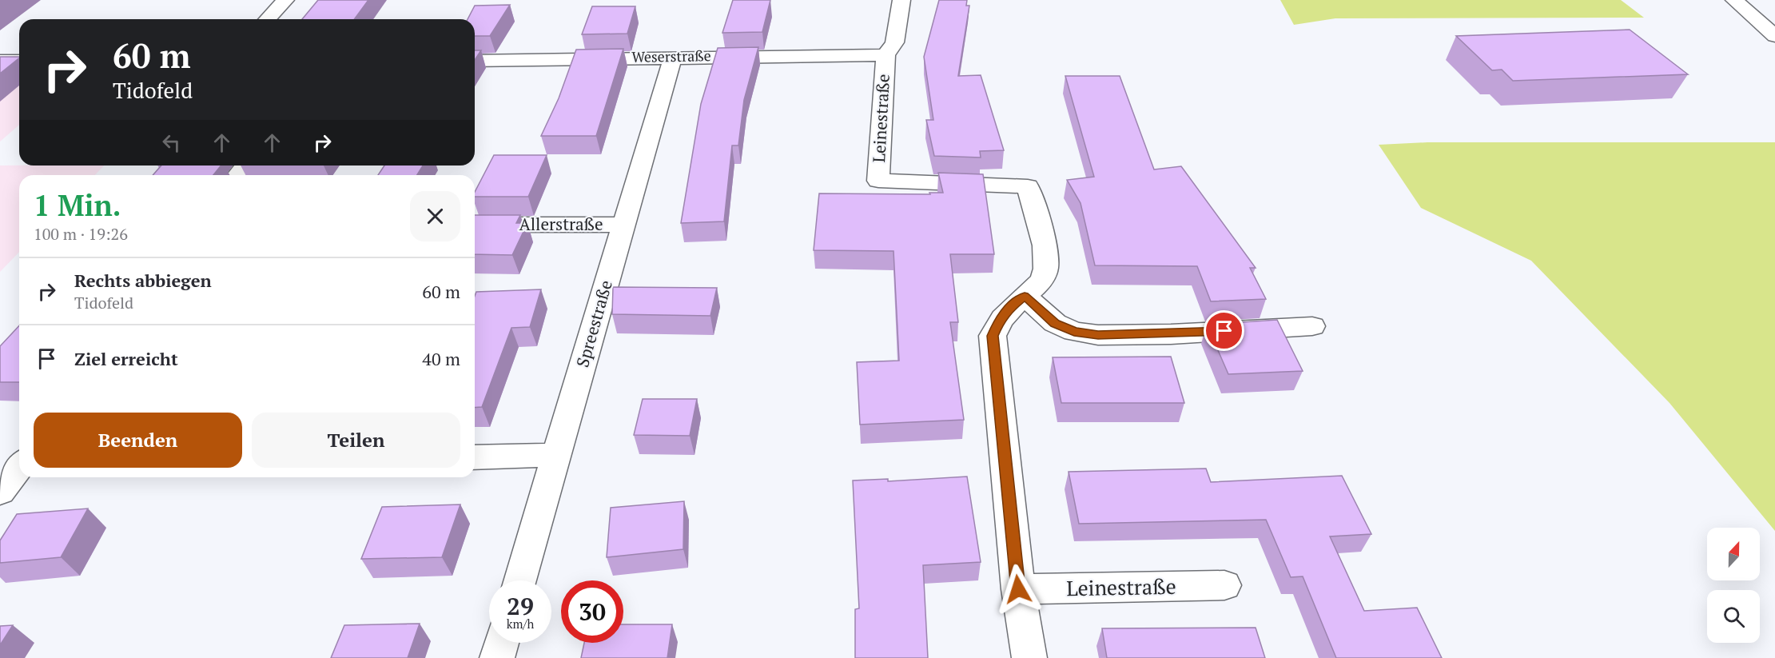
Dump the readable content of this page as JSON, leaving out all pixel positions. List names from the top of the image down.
{
  "streets": {
    "street": [
      "Weserstraße",
      "Leinestraße",
      "Allerstraße",
      "Spreestraße"
    ]
  },
  "crossings": [
    ["Weserstraße", "Leinestraße"],
    ["Weserstraße", "Spreestraße"],
    ["Allerstraße", "Spreestraße"]
  ],
  "north": "top",
  "page": {
    "turn": ["60 m", "Tidofeld"],
    "heading": ["1 Min.", "100 m · 19:26"],
    "list": [
      {
        "name": "Rechts abbiegen",
        "note": "Tidofeld",
        "value": "60 m"
      },
      {
        "name": "Ziel erreicht",
        "value": "40 m"
      }
    ],
    "buttons": ["Beenden", "Teilen"],
    "speed": "29 km/h",
    "limit": "30"
  }
}
